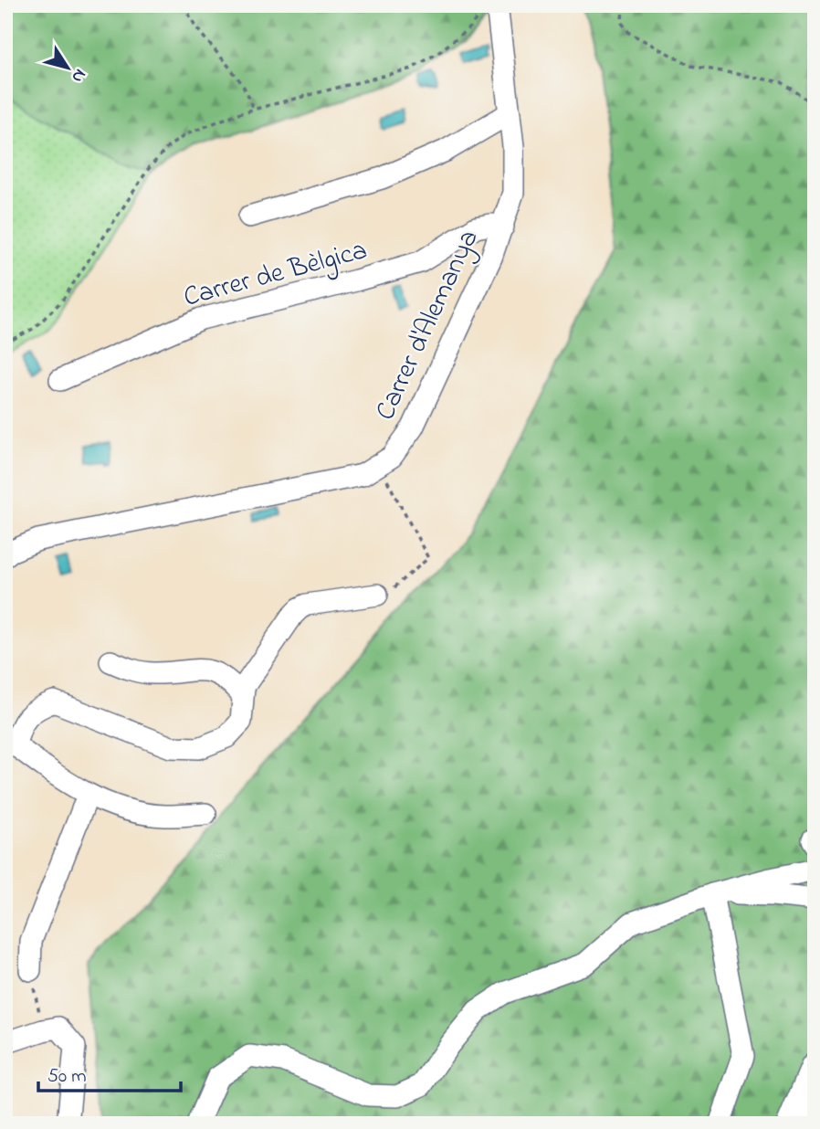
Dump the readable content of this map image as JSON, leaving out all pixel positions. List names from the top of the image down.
{
  "streets": {
    "street": ["Carrer de Bèlgica", "Carrer d'Alemanya"]
  },
  "crossings": [
    ["Carrer de Bèlgica", "Carrer d'Alemanya"]
  ],
  "scale_bar": "50 m",
  "north": "bottom right"
}
